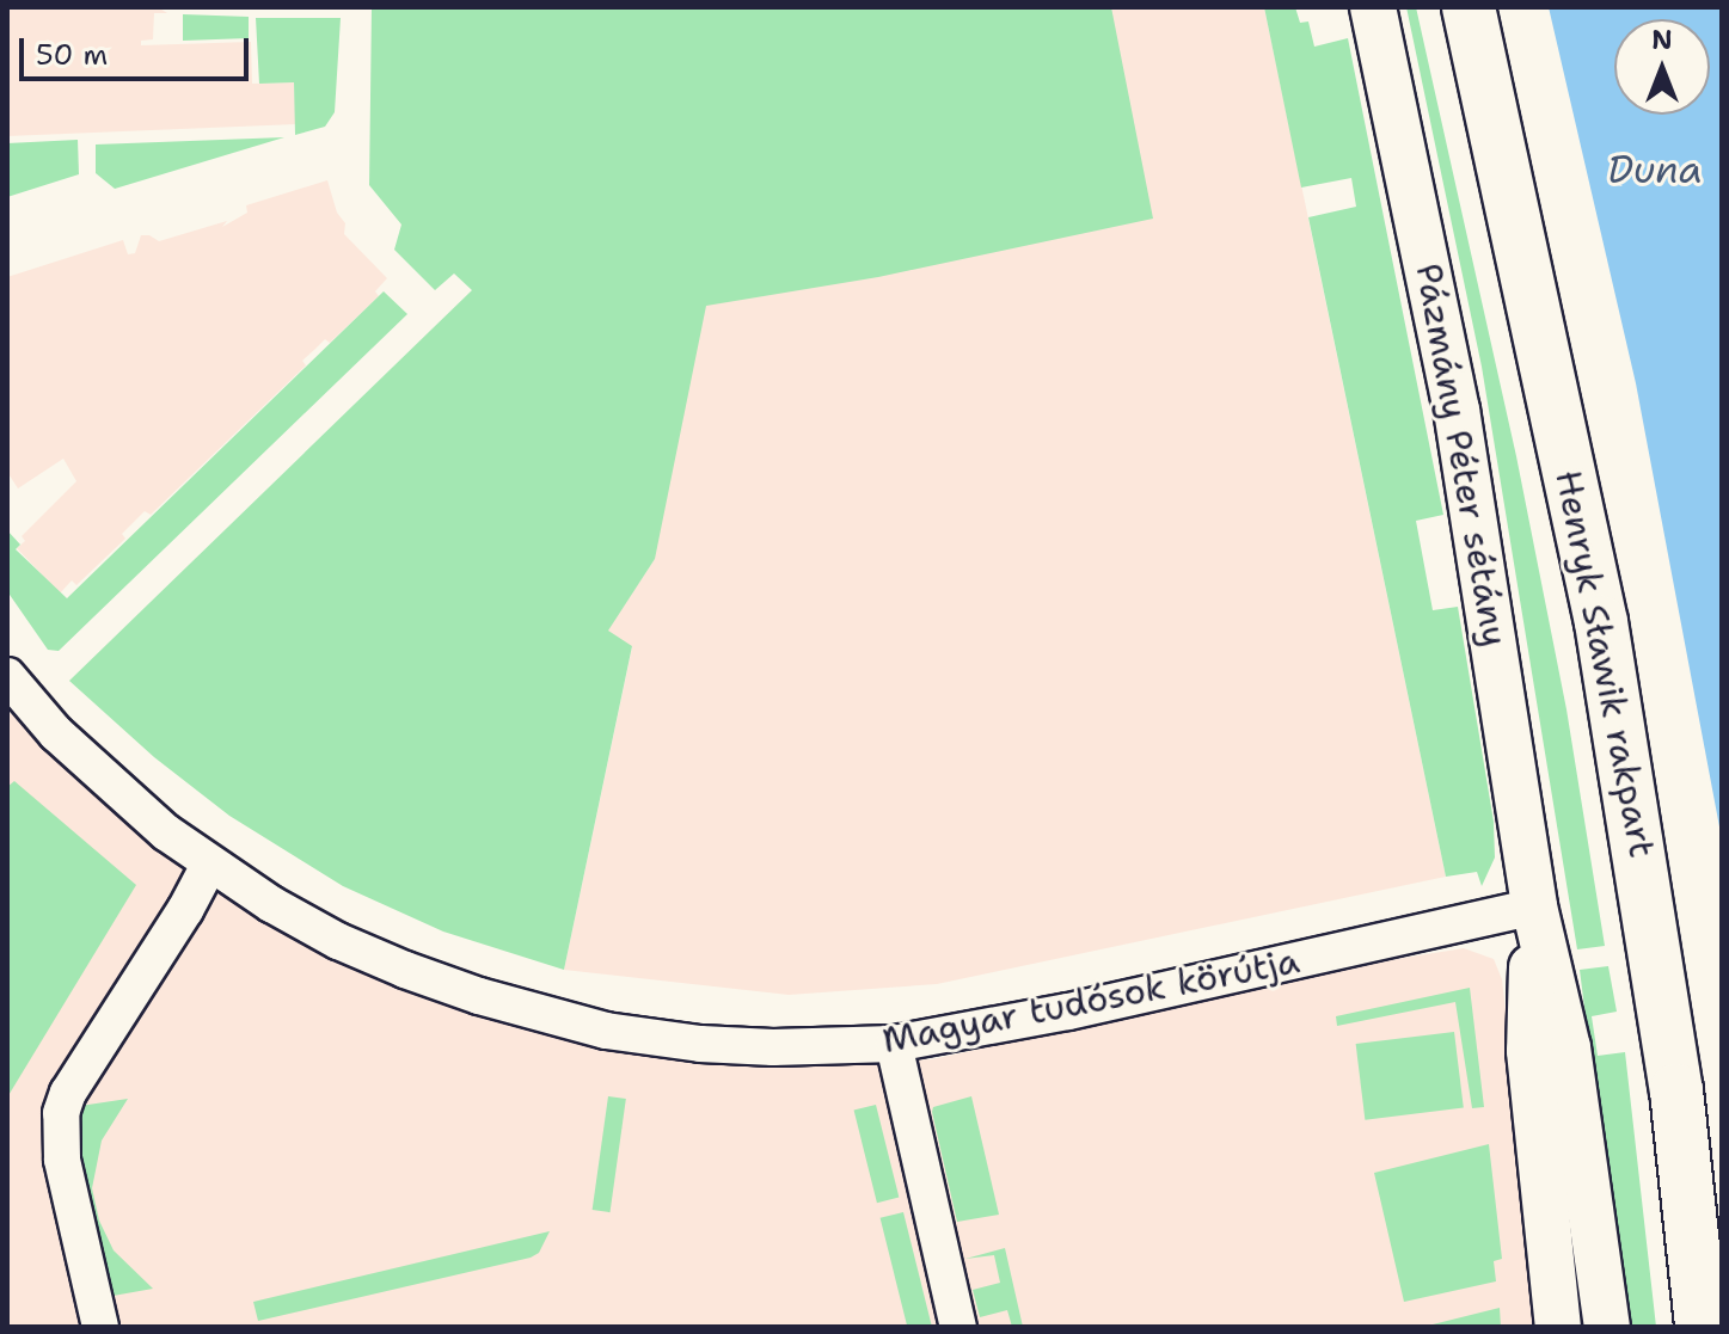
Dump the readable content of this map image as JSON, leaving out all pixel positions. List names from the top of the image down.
{
  "streets": {
    "main road": ["Henryk Sławik rakpart"],
    "street": ["Pázmány Péter sétány", "Magyar tudósok körútja"]
  },
  "crossings": [
    ["Pázmány Péter sétány", "Magyar tudósok körútja"]
  ],
  "water": ["Duna"],
  "scale_bar": "50 m",
  "north": "top"
}
